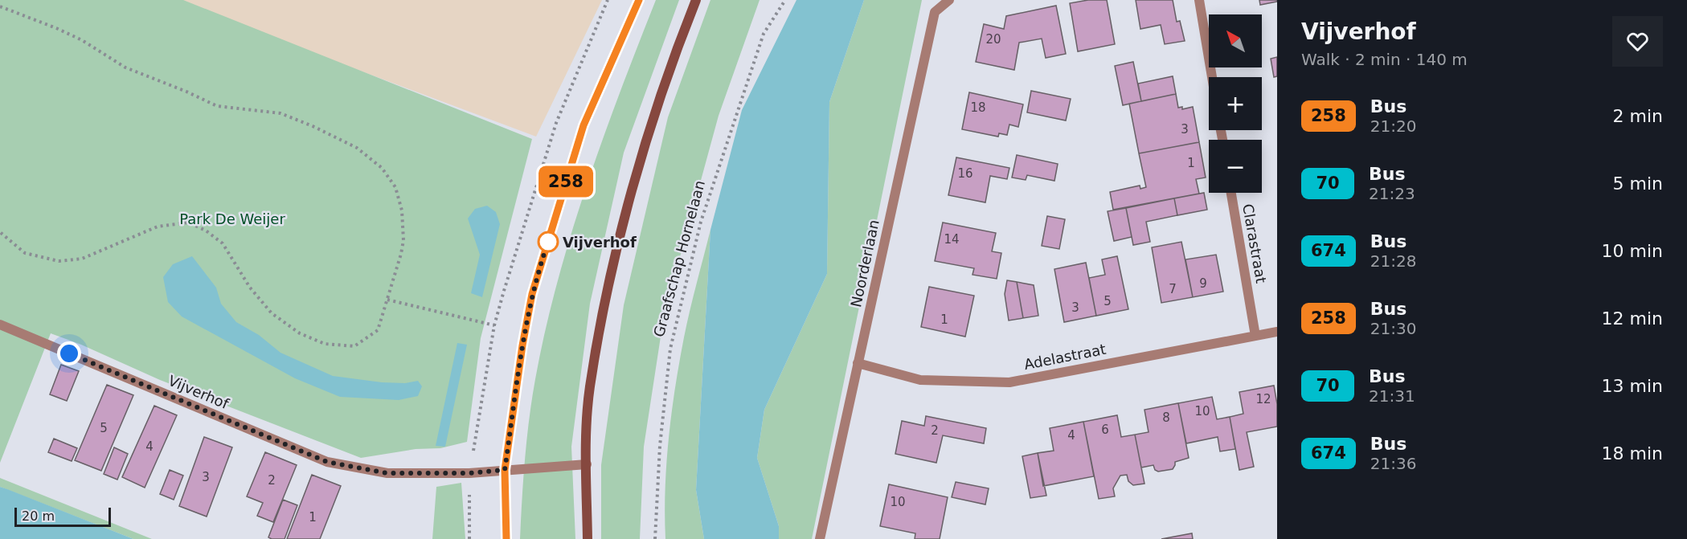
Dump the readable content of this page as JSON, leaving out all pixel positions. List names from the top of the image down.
{
  "streets": {
    "street": [
      "Clarastraat",
      "Noorderlaan",
      "Adelastraat",
      "Vijverhof"
    ],
    "path": ["Graafschap Hornelaan"]
  },
  "crossings": [
    ["Clarastraat", "Adelastraat"],
    ["Noorderlaan", "Adelastraat"]
  ],
  "parks": ["Park De Weijer"],
  "places": ["Vijverhof"],
  "lines": ["bus line 258"],
  "house_numbers": [
    "20",
    "18",
    "3",
    "1",
    "16",
    "14",
    "9",
    "7",
    "5",
    "3",
    "1",
    "12",
    "10",
    "8",
    "5",
    "6",
    "2",
    "4",
    "4",
    "3",
    "2",
    "10",
    "1"
  ],
  "scale_bar": "20 m",
  "north": "top left",
  "page": {
    "on_map": "258",
    "heading": ["Vijverhof", "Walk · 2 min · 140 m"],
    "map_buttons": ["+", "−"],
    "list": [
      {
        "mark": "258",
        "name": "Bus",
        "note": "21:20",
        "value": "2 min"
      },
      {
        "mark": "70",
        "name": "Bus",
        "note": "21:23",
        "value": "5 min"
      },
      {
        "mark": "674",
        "name": "Bus",
        "note": "21:28",
        "value": "10 min"
      },
      {
        "mark": "258",
        "name": "Bus",
        "note": "21:30",
        "value": "12 min"
      },
      {
        "mark": "70",
        "name": "Bus",
        "note": "21:31",
        "value": "13 min"
      },
      {
        "mark": "674",
        "name": "Bus",
        "note": "21:36",
        "value": "18 min"
      }
    ],
    "scale": "20 m"
  }
}
